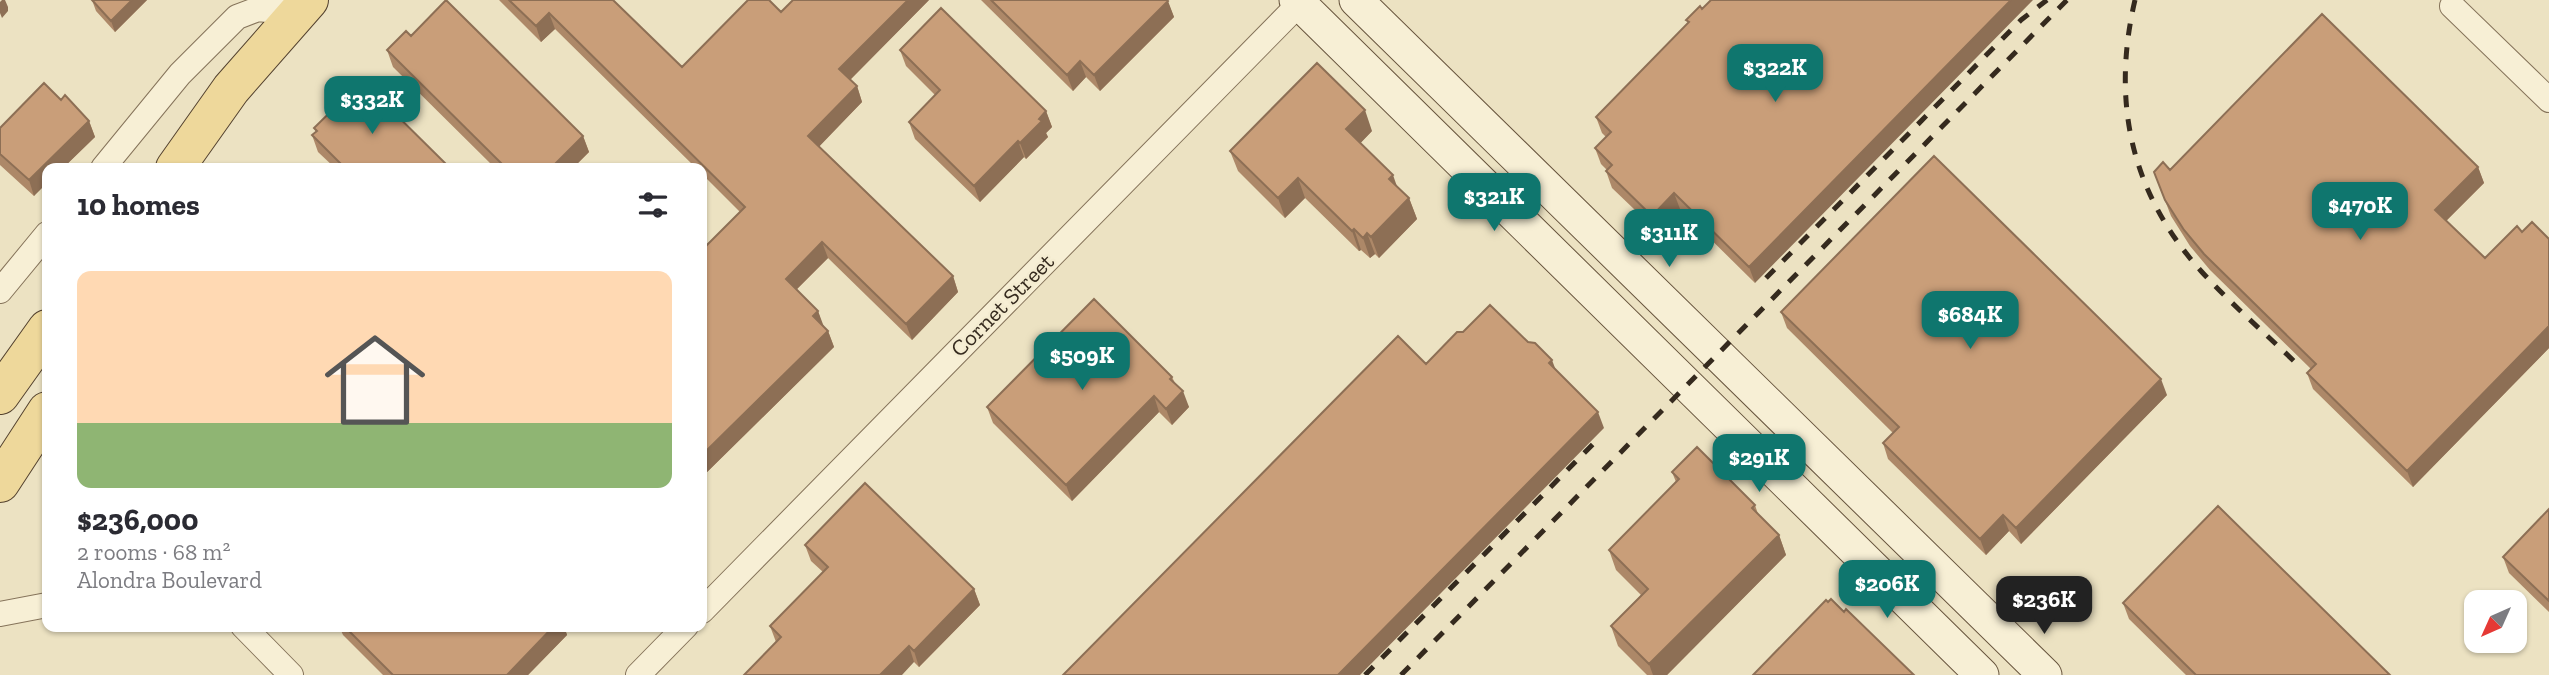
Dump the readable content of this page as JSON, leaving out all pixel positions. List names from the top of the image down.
{
  "streets": {
    "street": ["Cornet Street"]
  },
  "north": "bottom left",
  "page": {
    "price": [
      "$322K",
      "$332K",
      "$321K",
      "$470K",
      "$311K",
      "$684K",
      "$509K",
      "$291K",
      "$206K",
      "$236K"
    ],
    "heading": "10 homes",
    "list": [
      {
        "name": "$236,000",
        "note": "2 rooms · 68 m² · Alondra Boulevard"
      }
    ]
  }
}
